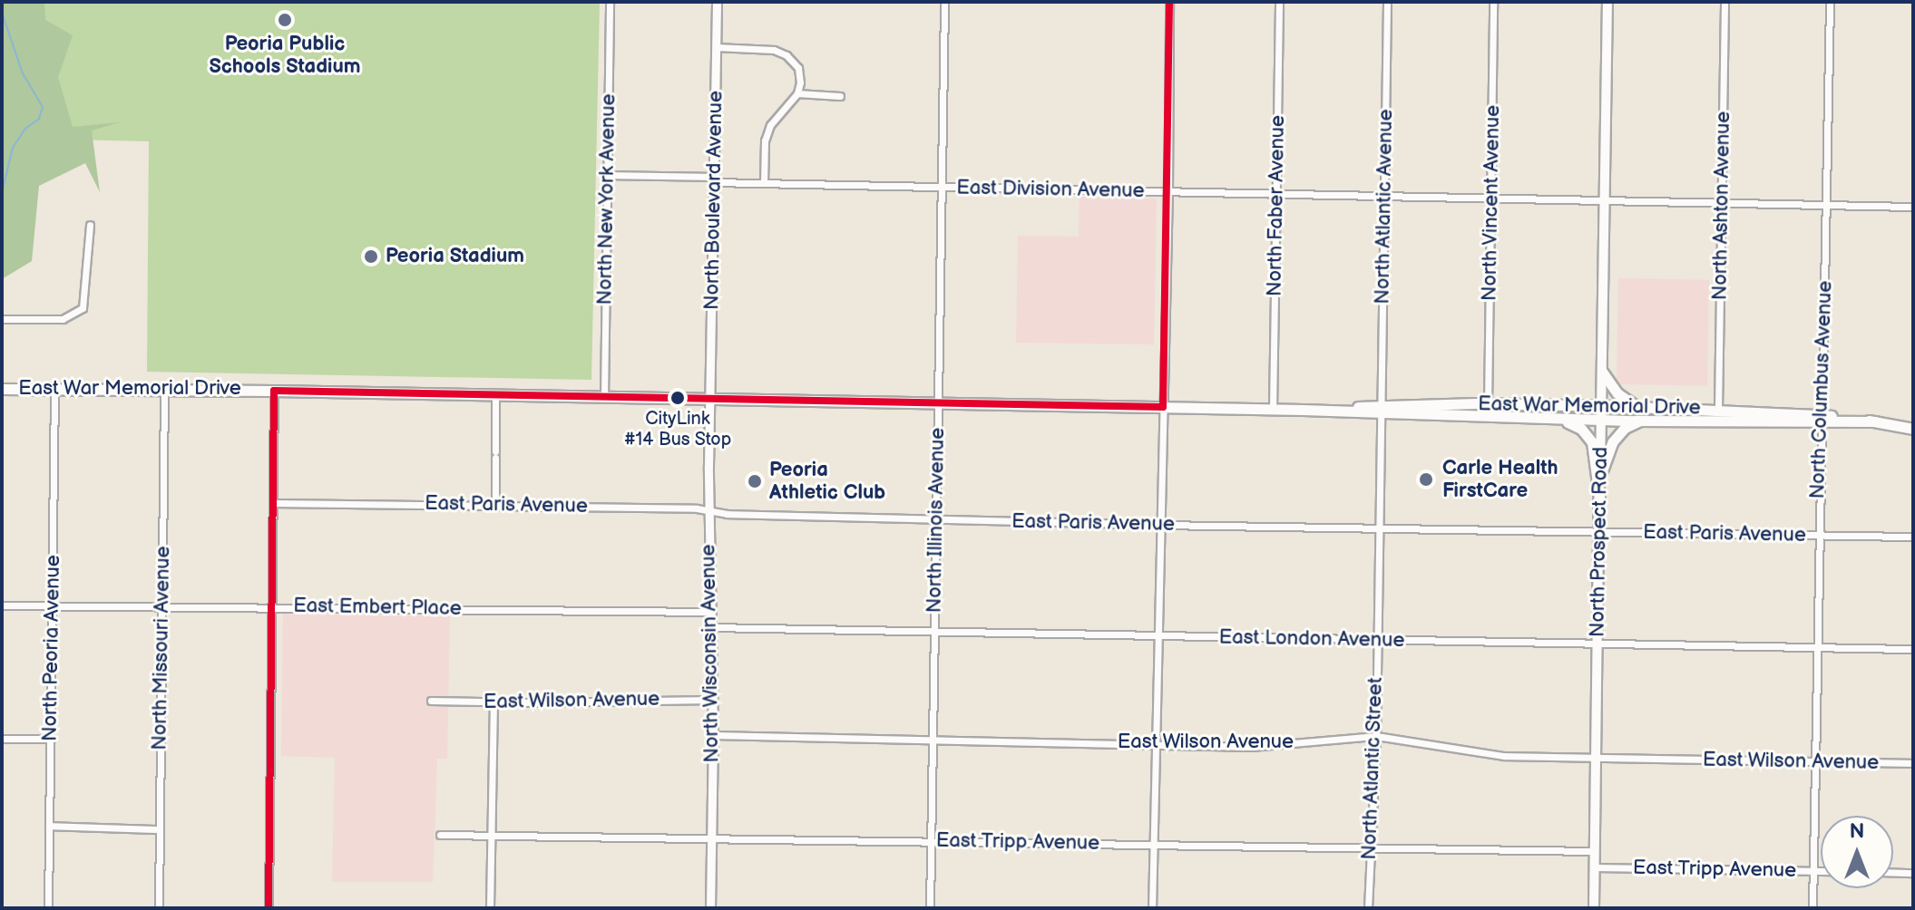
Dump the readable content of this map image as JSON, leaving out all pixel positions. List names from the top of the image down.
{
  "streets": {
    "highway": ["East War Memorial Drive"],
    "main road": ["North Prospect Road"],
    "street": [
      "East Division Avenue",
      "North New York Avenue",
      "North Boulevard Avenue",
      "North Vincent Avenue",
      "North Faber Avenue",
      "North Ashton Avenue",
      "North Atlantic Avenue",
      "North Columbus Avenue",
      "East Paris Avenue",
      "North Illinois Avenue",
      "East Embert Place",
      "East London Avenue",
      "North Peoria Avenue",
      "North Missouri Avenue",
      "North Wisconsin Avenue",
      "East Wilson Avenue",
      "North Atlantic Street",
      "East Tripp Avenue"
    ]
  },
  "crossings": [
    ["East Division Avenue", "North New York Avenue"],
    ["East Division Avenue", "North Boulevard Avenue"],
    ["East Division Avenue", "North Vincent Avenue"],
    ["East Division Avenue", "North Faber Avenue"],
    ["East Division Avenue", "North Ashton Avenue"],
    ["East Division Avenue", "North Atlantic Avenue"],
    ["East Division Avenue", "North Columbus Avenue"],
    ["East Division Avenue", "North Illinois Avenue"],
    ["East Division Avenue", "North Prospect Road"],
    ["North New York Avenue", "East War Memorial Drive"],
    ["North Boulevard Avenue", "East War Memorial Drive"],
    ["North Boulevard Avenue", "North Wisconsin Avenue"],
    ["North Vincent Avenue", "East War Memorial Drive"],
    ["North Faber Avenue", "East War Memorial Drive"],
    ["North Ashton Avenue", "East War Memorial Drive"],
    ["North Atlantic Avenue", "East War Memorial Drive"],
    ["North Atlantic Avenue", "North Atlantic Street"],
    ["East War Memorial Drive", "North Columbus Avenue"],
    ["East War Memorial Drive", "North Illinois Avenue"],
    ["East War Memorial Drive", "North Prospect Road"],
    ["East War Memorial Drive", "North Peoria Avenue"],
    ["East War Memorial Drive", "North Missouri Avenue"],
    ["East War Memorial Drive", "North Wisconsin Avenue"],
    ["East War Memorial Drive", "North Atlantic Street"],
    ["North Columbus Avenue", "East Paris Avenue"],
    ["North Columbus Avenue", "East London Avenue"],
    ["North Columbus Avenue", "East Wilson Avenue"],
    ["North Columbus Avenue", "East Tripp Avenue"],
    ["East Paris Avenue", "North Illinois Avenue"],
    ["East Paris Avenue", "North Prospect Road"],
    ["East Paris Avenue", "North Wisconsin Avenue"],
    ["East Paris Avenue", "North Atlantic Street"],
    ["North Illinois Avenue", "East London Avenue"],
    ["North Illinois Avenue", "East Wilson Avenue"],
    ["North Illinois Avenue", "East Tripp Avenue"],
    ["North Prospect Road", "East London Avenue"],
    ["North Prospect Road", "East Wilson Avenue"],
    ["North Prospect Road", "East Tripp Avenue"],
    ["East Embert Place", "North Peoria Avenue"],
    ["East Embert Place", "North Missouri Avenue"],
    ["East Embert Place", "North Wisconsin Avenue"],
    ["East London Avenue", "North Wisconsin Avenue"],
    ["East London Avenue", "North Atlantic Street"],
    ["North Wisconsin Avenue", "East Wilson Avenue"],
    ["North Wisconsin Avenue", "East Tripp Avenue"],
    ["East Wilson Avenue", "North Atlantic Street"],
    ["North Atlantic Street", "East Tripp Avenue"]
  ],
  "places": [
    "Peoria Public Schools Stadium",
    "Peoria Stadium",
    "CityLink #14 Bus Stop",
    "Carle Health FirstCare",
    "Peoria Athletic Club"
  ],
  "north": "top"
}
